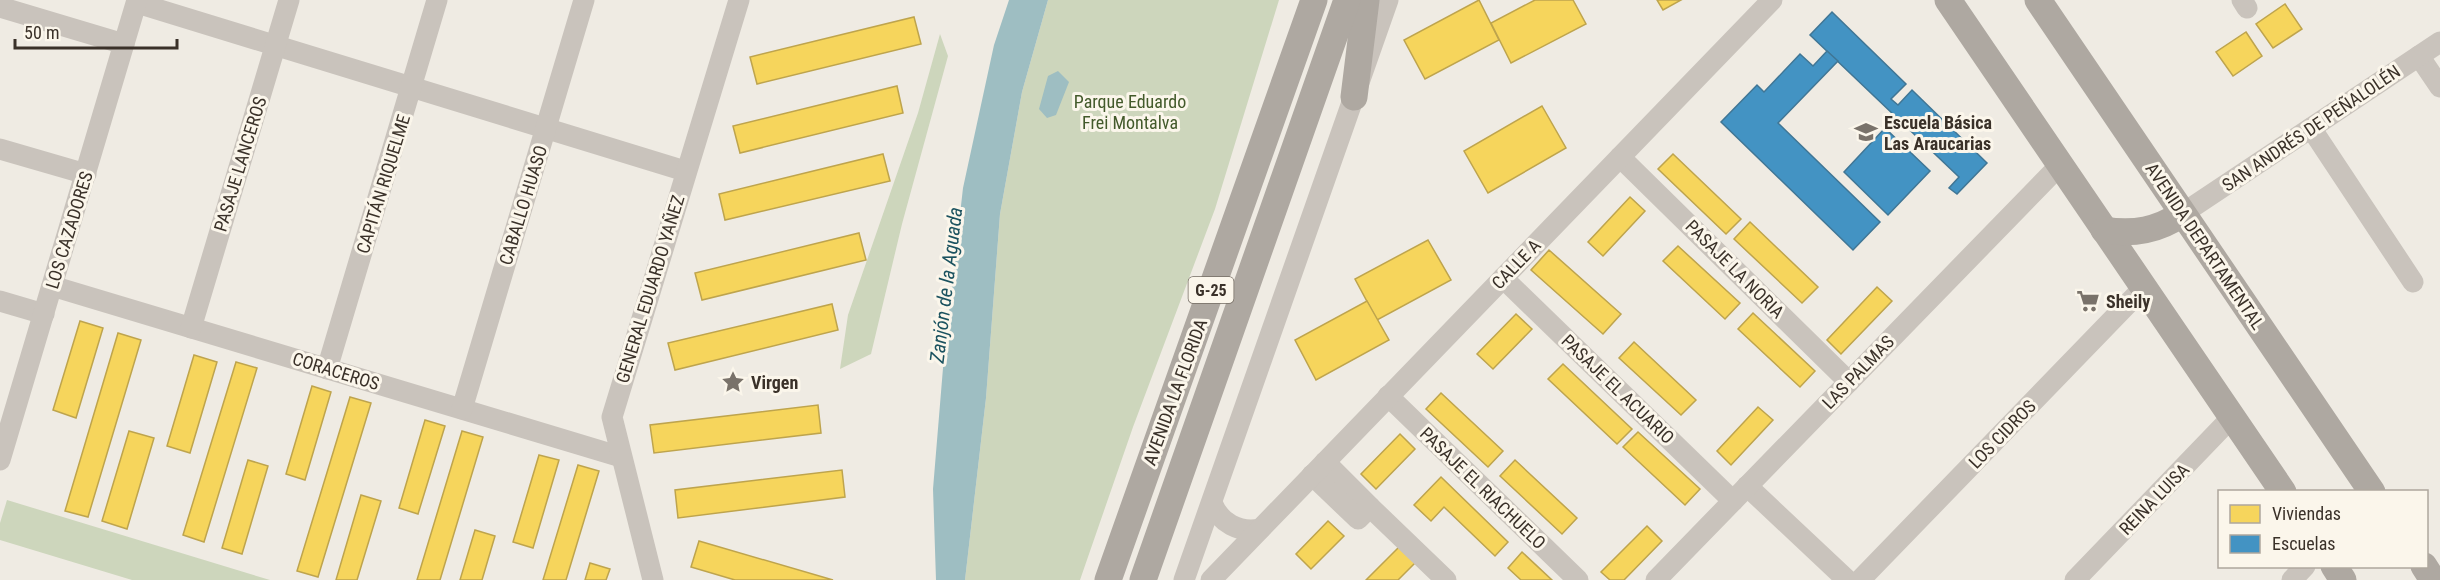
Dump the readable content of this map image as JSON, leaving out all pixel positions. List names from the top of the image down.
{
  "streets": {
    "main road": ["AVENIDA DEPARTAMENTAL", "G-25", "AVENIDA LA FLORIDA"],
    "street": [
      "SAN ANDRÉS DE PEÑALOLÉN",
      "PASAJE LANCEROS",
      "CAPITÁN RIQUELME",
      "CABALLO HUASO",
      "LOS CAZADORES",
      "CALLE A",
      "PASAJE LA NORIA",
      "GENERAL EDUARDO YAÑEZ",
      "CORACEROS",
      "LAS PALMAS",
      "PASAJE EL ACUARIO",
      "LOS CIDROS",
      "PASAJE EL RIACHUELO",
      "REINA LUISA"
    ]
  },
  "crossings": [
    ["SAN ANDRÉS DE PEÑALOLÉN", "AVENIDA DEPARTAMENTAL"],
    ["PASAJE LANCEROS", "CORACEROS"],
    ["CAPITÁN RIQUELME", "CORACEROS"],
    ["CABALLO HUASO", "CORACEROS"],
    ["LOS CAZADORES", "CORACEROS"],
    ["CALLE A", "PASAJE LA NORIA"],
    ["CALLE A", "PASAJE EL ACUARIO"],
    ["CALLE A", "PASAJE EL RIACHUELO"],
    ["PASAJE LA NORIA", "LAS PALMAS"],
    ["GENERAL EDUARDO YAÑEZ", "CORACEROS"],
    ["LAS PALMAS", "PASAJE EL ACUARIO"]
  ],
  "water": ["Zanjón de la Aguada"],
  "parks": ["Parque Eduardo Frei Montalva"],
  "places": {
    "school or university": ["Escuela Básica Las Araucarias"],
    "supermarket": ["Sheily"],
    "place": ["Virgen"]
  },
  "legend": ["Viviendas", "Escuelas"],
  "scale_bar": "50 m"
}
